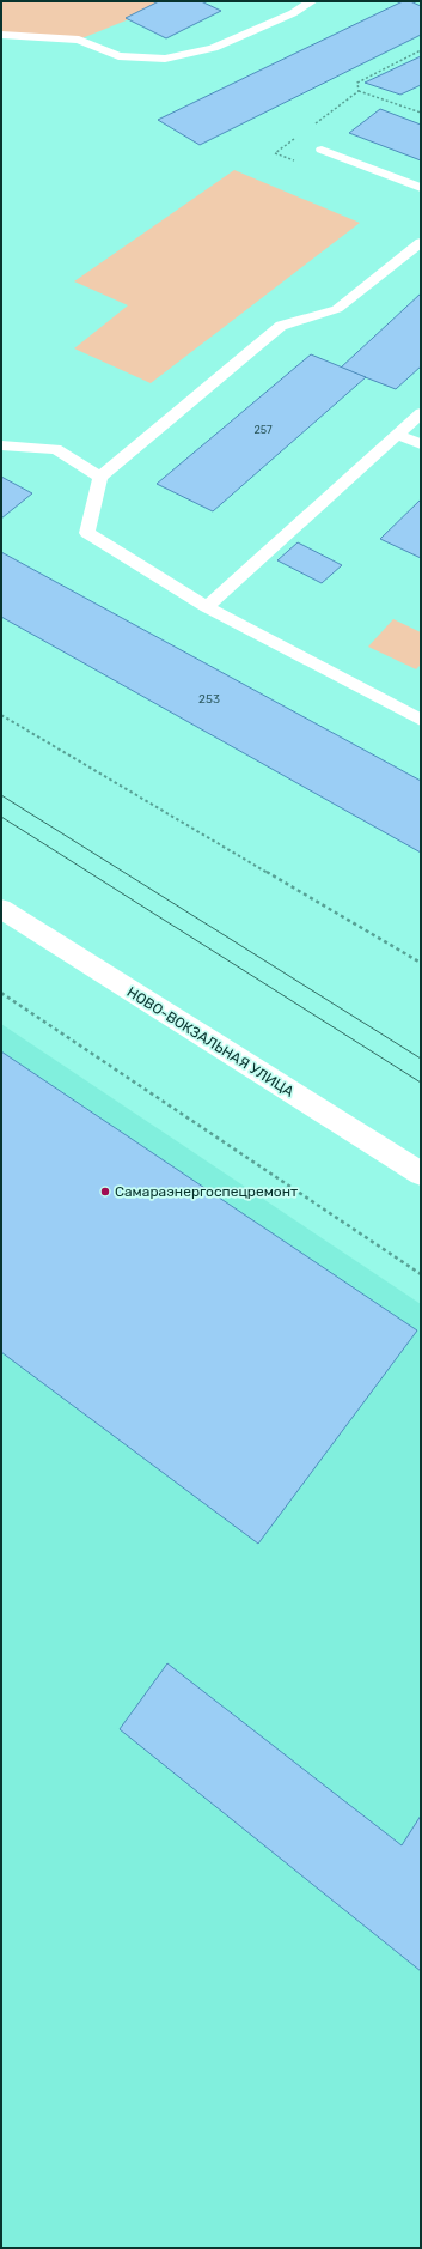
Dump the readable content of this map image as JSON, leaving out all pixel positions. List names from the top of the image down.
{
  "streets": {
    "street": ["НОВО-ВОКЗАЛЬНАЯ УЛИЦА"]
  },
  "places": ["Самараэнергоспецремонт"],
  "house_numbers": ["257", "253"]
}
